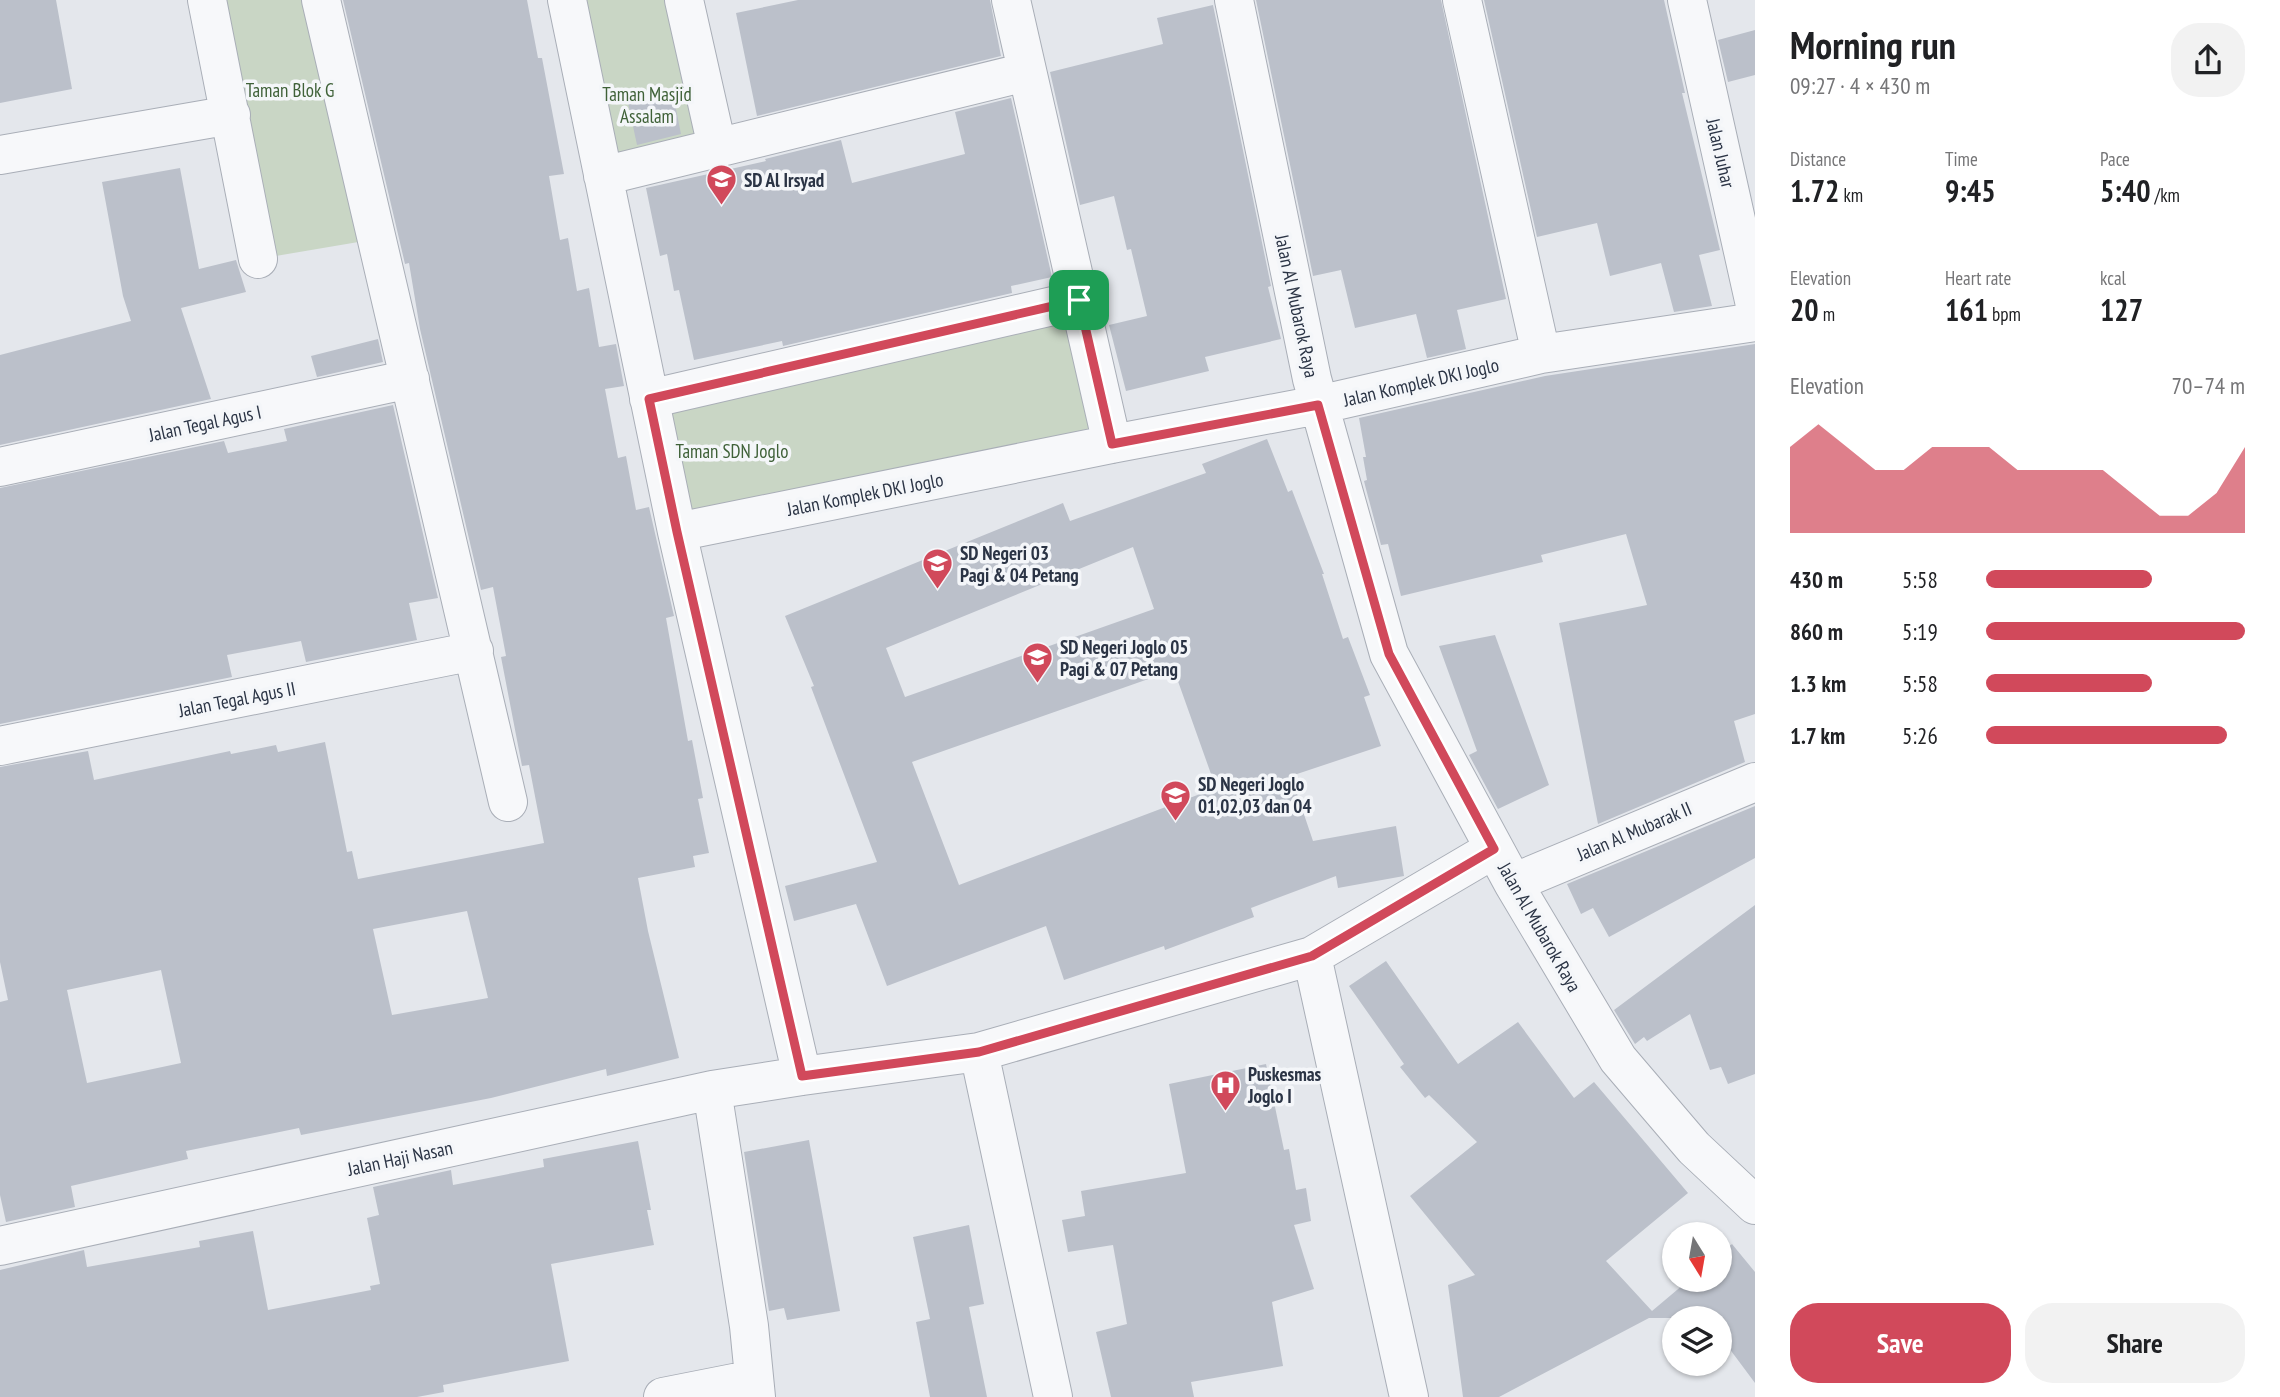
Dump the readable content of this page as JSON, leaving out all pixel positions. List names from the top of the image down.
{
  "streets": {
    "street": [
      "Jalan Juhar",
      "Jalan Al Mubarok Raya",
      "Jalan Komplek DKI Joglo",
      "Jalan Tegal Agus I",
      "Jalan Tegal Agus II",
      "Jalan Al Mubarak II",
      "Jalan Haji Nasan"
    ]
  },
  "crossings": [
    ["Jalan Al Mubarok Raya", "Jalan Komplek DKI Joglo"],
    ["Jalan Al Mubarok Raya", "Jalan Al Mubarak II"],
    ["Jalan Al Mubarok Raya", "Jalan Haji Nasan"]
  ],
  "parks": ["Taman Blok G", "Taman Masjid Assalam", "Taman SDN Joglo"],
  "places": {
    "school or university": [
      "SD Al Irsyad",
      "SD Negeri 03 Pagi & 04 Petang",
      "SD Negeri Joglo 05 Pagi & 07 Petang",
      "SD Negeri Joglo 01,02,03 dan 04"
    ],
    "hospital": ["Puskesmas Joglo I"]
  },
  "north": "bottom",
  "page": {
    "heading": ["Morning run", "09:27 · 4 × 430 m"],
    "stats": [
      ["Distance", "1.72 km"],
      ["Time", "9:45"],
      ["Pace", "5:40 /km"],
      ["Elevation", "20 m"],
      ["Heart rate", "161 bpm"],
      ["kcal", "127"]
    ],
    "chart": ["Elevation", "70–74 m"],
    "list": [
      {
        "name": "430 m",
        "note": "5:58"
      },
      {
        "name": "860 m",
        "note": "5:19"
      },
      {
        "name": "1.3 km",
        "note": "5:58"
      },
      {
        "name": "1.7 km",
        "note": "5:26"
      }
    ],
    "buttons": ["Save", "Share"]
  }
}
